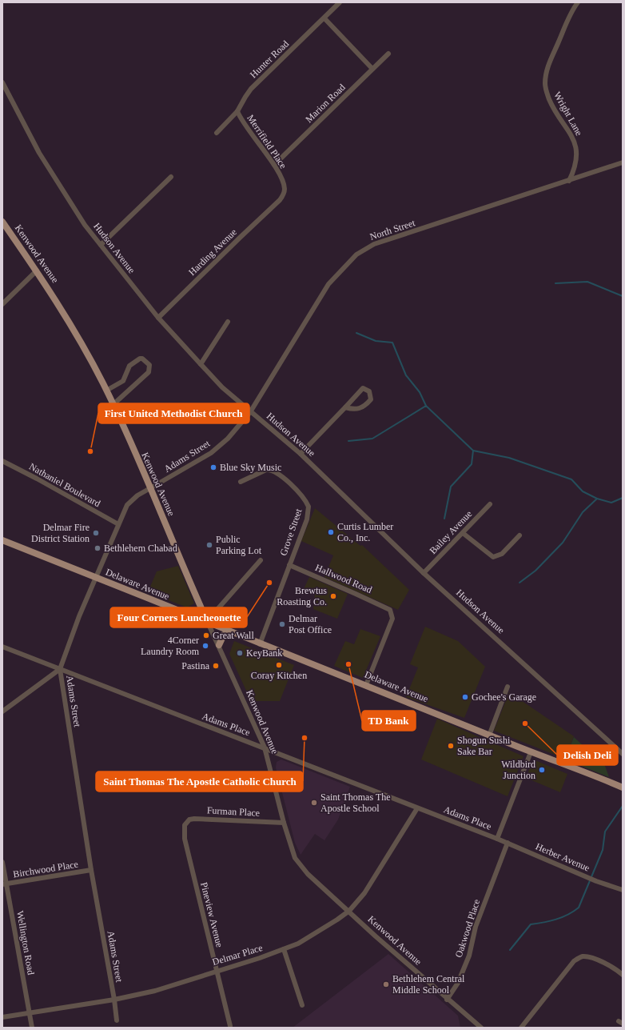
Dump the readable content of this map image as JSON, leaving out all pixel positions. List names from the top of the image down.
{
  "streets": {
    "main road": ["Kenwood Avenue", "Delaware Avenue"],
    "street": [
      "Hunter Road",
      "Marion Road",
      "Wright Lane",
      "Merrifield Place",
      "North Street",
      "Hudson Avenue",
      "Harding Avenue",
      "Adams Street",
      "Nathaniel Boulevard",
      "Grove Street",
      "Bailey Avenue",
      "Hallwood Road",
      "Adams Place",
      "Furman Place",
      "Herber Avenue",
      "Birchwood Place",
      "Pineview Avenue",
      "Oakwood Place",
      "Wellington Road",
      "Delmar Place"
    ]
  },
  "crossings": [
    ["Hunter Road", "Merrifield Place"],
    ["Marion Road", "Merrifield Place"],
    ["Wright Lane", "North Street"],
    ["Merrifield Place", "Harding Avenue"],
    ["North Street", "Hudson Avenue"],
    ["North Street", "Adams Street"],
    ["Hudson Avenue", "Harding Avenue"],
    ["Hudson Avenue", "Bailey Avenue"],
    ["Kenwood Avenue", "Adams Street"],
    ["Kenwood Avenue", "Delaware Avenue"],
    ["Kenwood Avenue", "Adams Place"],
    ["Kenwood Avenue", "Furman Place"],
    ["Kenwood Avenue", "Oakwood Place"],
    ["Kenwood Avenue", "Delmar Place"],
    ["Adams Street", "Nathaniel Boulevard"],
    ["Adams Street", "Delaware Avenue"],
    ["Adams Street", "Adams Place"],
    ["Adams Street", "Birchwood Place"],
    ["Adams Street", "Delmar Place"],
    ["Grove Street", "Hallwood Road"],
    ["Grove Street", "Delaware Avenue"],
    ["Hallwood Road", "Delaware Avenue"],
    ["Adams Place", "Herber Avenue"],
    ["Adams Place", "Delmar Place"],
    ["Furman Place", "Pineview Avenue"],
    ["Herber Avenue", "Oakwood Place"],
    ["Birchwood Place", "Wellington Road"],
    ["Pineview Avenue", "Delmar Place"],
    ["Wellington Road", "Delmar Place"]
  ],
  "places": [
    "First United Methodist Church",
    "Blue Sky Music",
    "Curtis Lumber Co., Inc.",
    "Delmar Fire District Station",
    "Public Parking Lot",
    "Bethlehem Chabad",
    "Four Corners Luncheonette",
    "Brewtus Roasting Co.",
    "Delmar Post Office",
    "Great Wall",
    "4Corner Laundry Room",
    "KeyBank",
    "TD Bank",
    "Coray Kitchen",
    "Pastina",
    "Gochee's Garage",
    "Delish Deli",
    "Saint Thomas The Apostle Catholic Church",
    "Shogun Sushi Sake Bar",
    "Wildbird Junction",
    "Saint Thomas The Apostle School",
    "Bethlehem Central Middle School"
  ]
}
